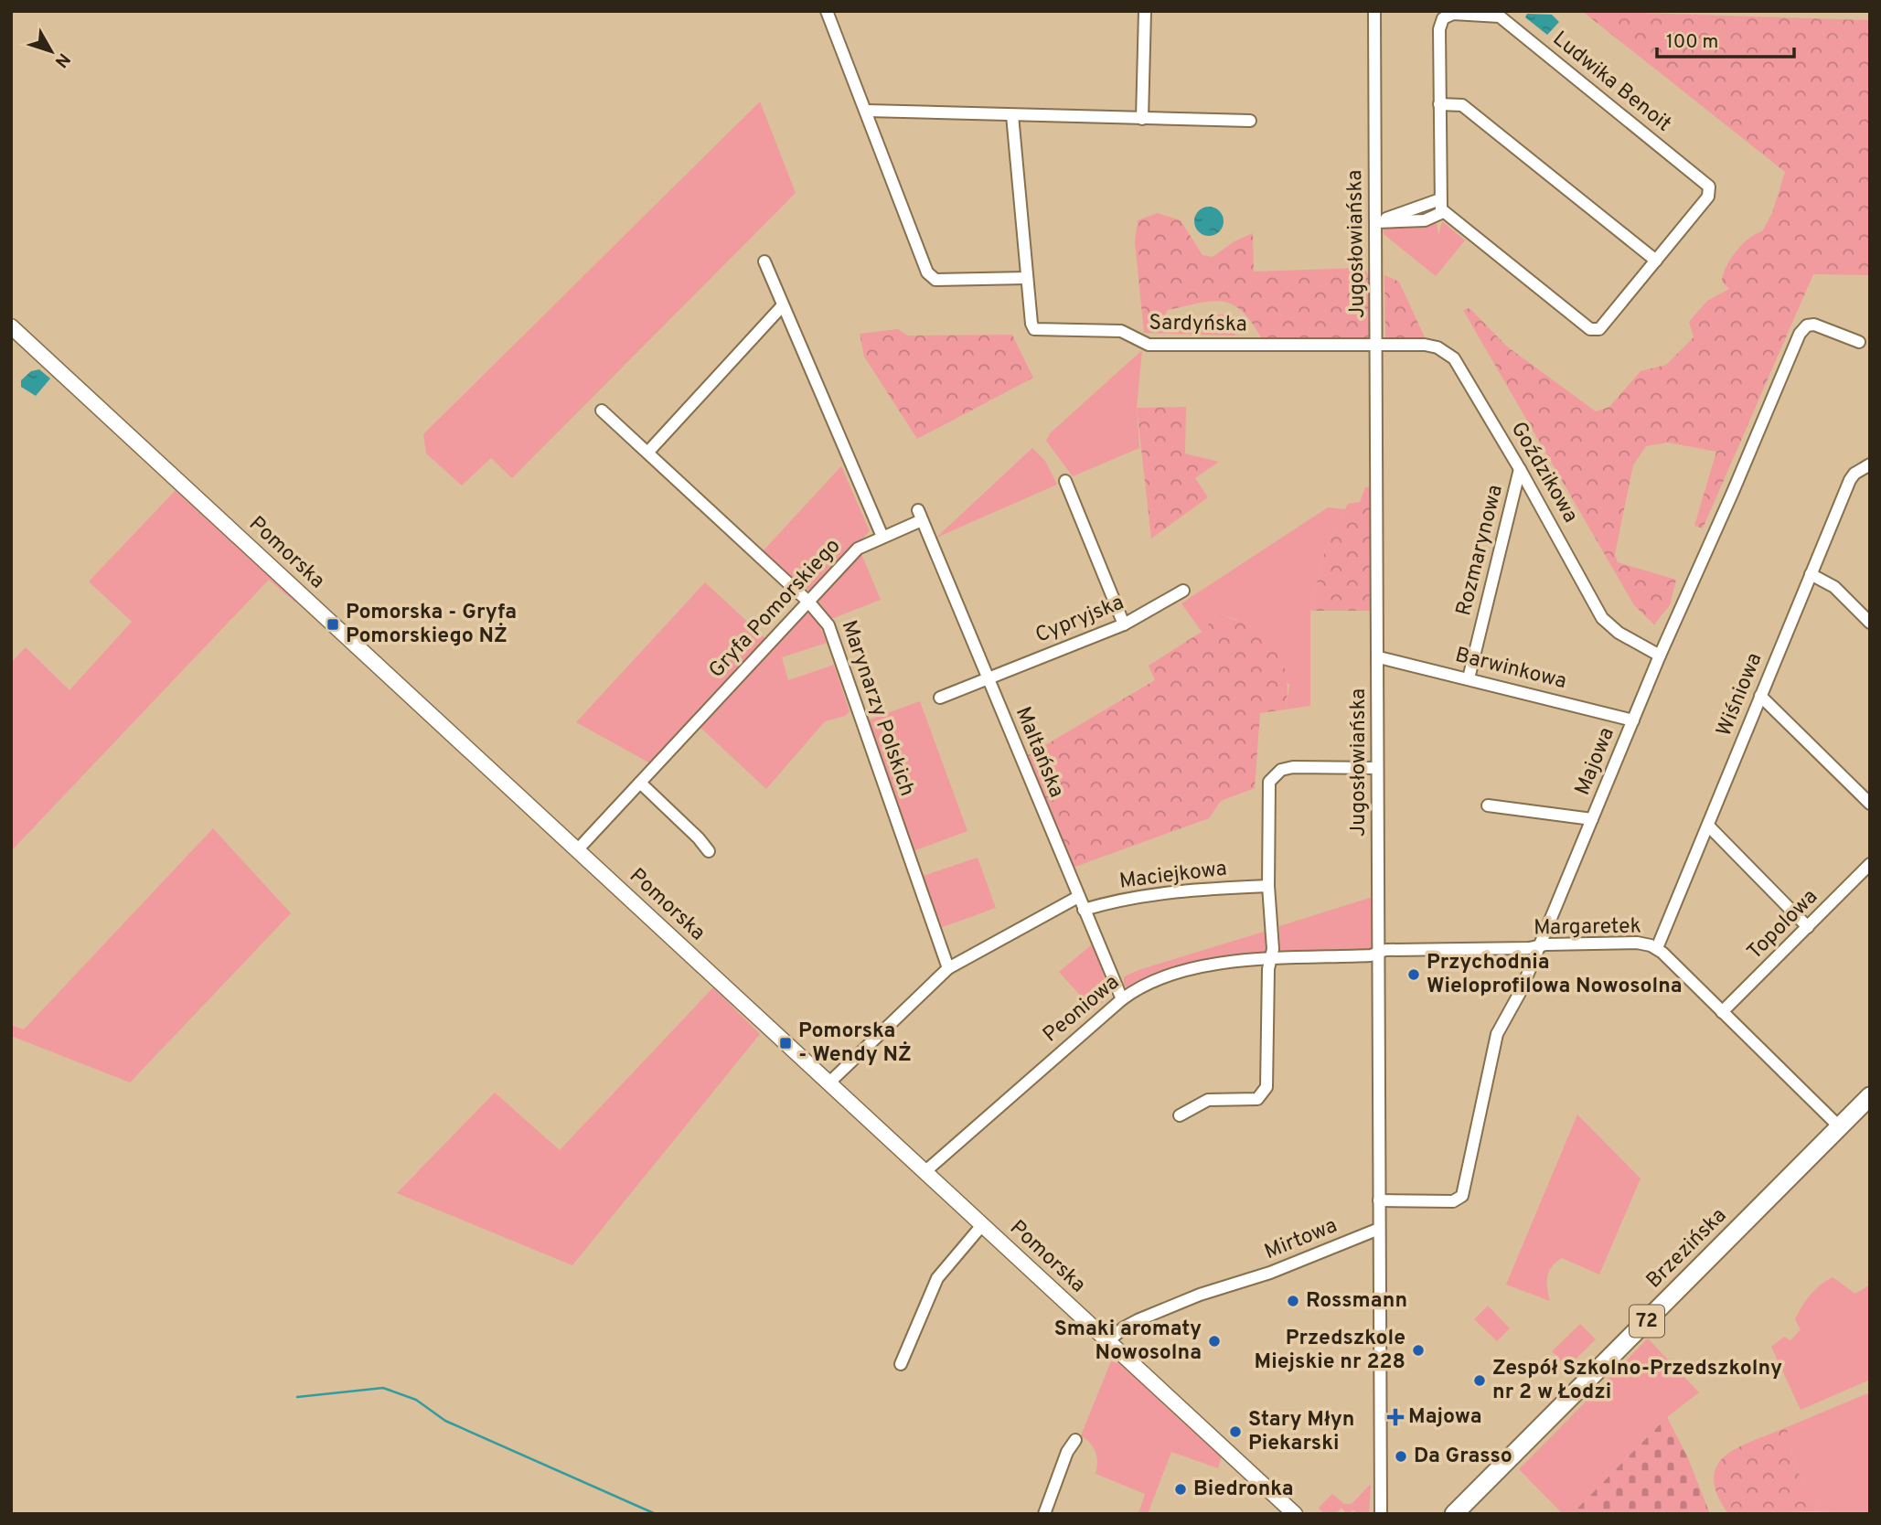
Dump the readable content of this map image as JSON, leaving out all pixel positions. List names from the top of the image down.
{
  "streets": {
    "main road": ["Brzezińska", "72"],
    "street": [
      "Ludwika Benoit",
      "Jugosłowiańska",
      "Sardyńska",
      "Goździkowa",
      "Rozmarynowa",
      "Pomorska",
      "Gryfa Pomorskiego",
      "Cypryjska",
      "Barwinkowa",
      "Wiśniowa",
      "Marynarzy Polskich",
      "Maltańska",
      "Majowa",
      "Maciejkowa",
      "Topolowa",
      "Margaretek",
      "Peoniowa",
      "Mirtowa"
    ]
  },
  "crossings": [
    ["Jugosłowiańska", "Sardyńska"],
    ["Jugosłowiańska", "Goździkowa"],
    ["Jugosłowiańska", "Barwinkowa"],
    ["Jugosłowiańska", "Majowa"],
    ["Jugosłowiańska", "Margaretek"],
    ["Jugosłowiańska", "Peoniowa"],
    ["Jugosłowiańska", "Mirtowa"],
    ["Sardyńska", "Goździkowa"],
    ["Goździkowa", "Rozmarynowa"],
    ["Goździkowa", "Majowa"],
    ["Rozmarynowa", "Barwinkowa"],
    ["Pomorska", "Gryfa Pomorskiego"],
    ["Pomorska", "Peoniowa"],
    ["Pomorska", "Mirtowa"],
    ["Gryfa Pomorskiego", "Marynarzy Polskich"],
    ["Gryfa Pomorskiego", "Maltańska"],
    ["Cypryjska", "Maltańska"],
    ["Barwinkowa", "Majowa"],
    ["Wiśniowa", "Margaretek"],
    ["Maltańska", "Maciejkowa"],
    ["Maltańska", "Peoniowa"],
    ["Majowa", "Margaretek"],
    ["Topolowa", "Margaretek"],
    ["Margaretek", "Peoniowa"],
    ["Margaretek", "Brzezińska"]
  ],
  "places": {
    "transit": ["Pomorska - Gryfa Pomorskiego NŻ", "Pomorska - Wendy NŻ"],
    "other": [
      "Przychodnia Wieloprofilowa Nowosolna",
      "Rossmann",
      "Smaki aromaty Nowosolna",
      "Przedszkole Miejskie nr 228",
      "Zespół Szkolno-Przedszkolny nr 2 w Łodzi",
      "Stary Młyn Piekarski",
      "Da Grasso",
      "Biedronka"
    ],
    "health": ["Majowa"]
  },
  "scale_bar": "100 m",
  "north": "bottom right"
}
